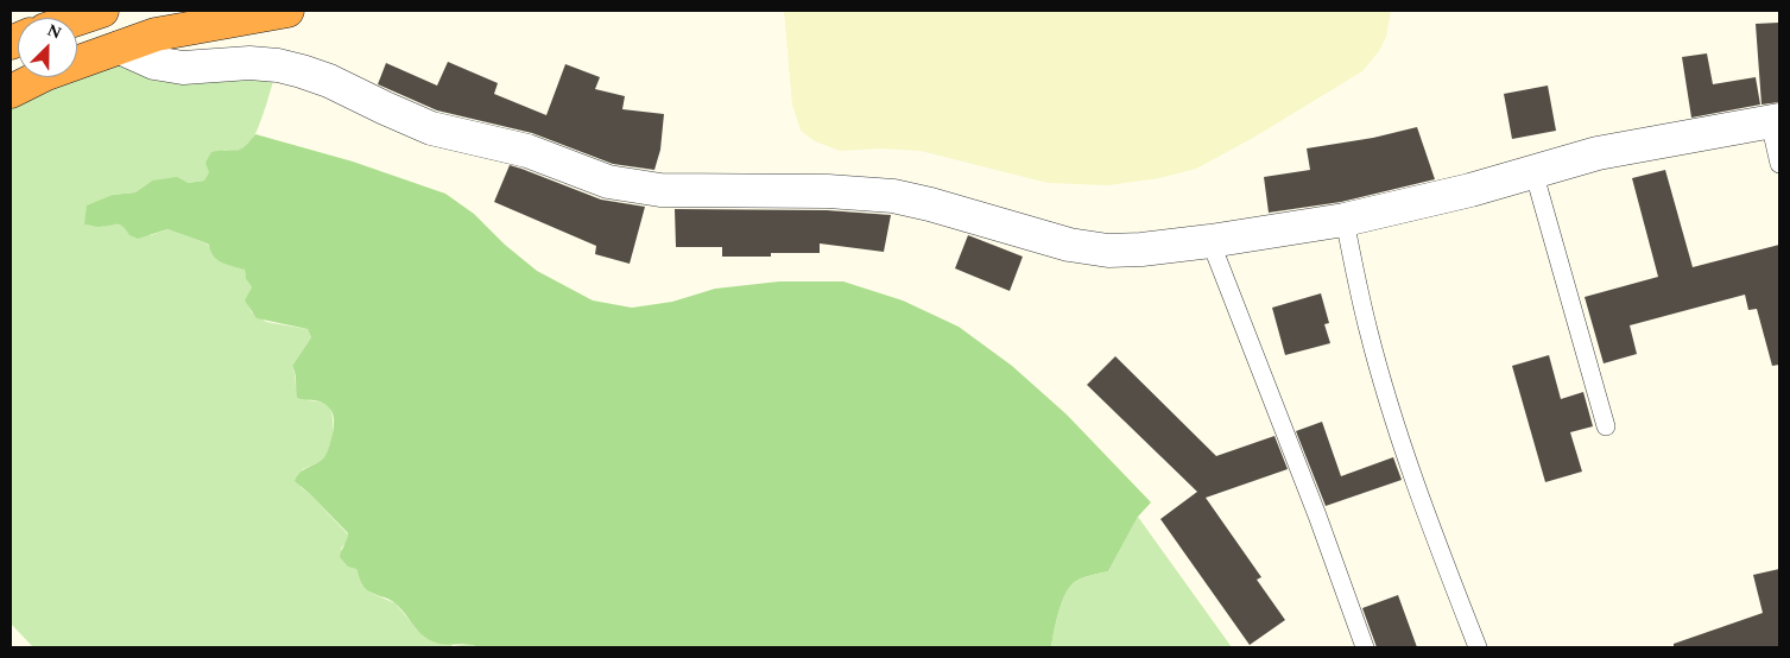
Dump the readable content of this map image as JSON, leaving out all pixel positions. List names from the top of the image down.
{
  "north": "top right"
}
